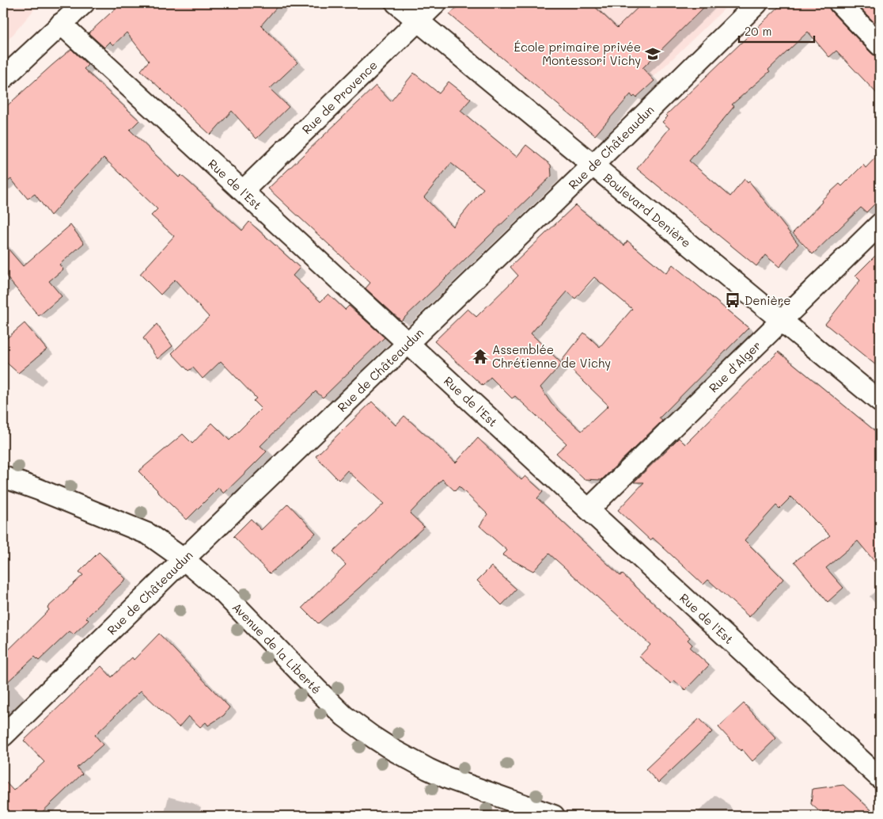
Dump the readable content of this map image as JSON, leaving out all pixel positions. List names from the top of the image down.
{
  "streets": {
    "street": [
      "Rue de Provence",
      "Rue de Châteaudun",
      "Rue de l'Est",
      "Boulevard Denière",
      "Rue d'Alger",
      "Avenue de la Liberté"
    ]
  },
  "crossings": [
    ["Rue de Provence", "Rue de l'Est"],
    ["Rue de Provence", "Boulevard Denière"],
    ["Rue de Châteaudun", "Rue de l'Est"],
    ["Rue de Châteaudun", "Boulevard Denière"],
    ["Rue de Châteaudun", "Avenue de la Liberté"],
    ["Rue de l'Est", "Rue d'Alger"],
    ["Boulevard Denière", "Rue d'Alger"]
  ],
  "places": {
    "school or university": ["École primaire privée Montessori Vichy"],
    "bus stop": ["Denière"],
    "temple": ["Assemblée Chrétienne de Vichy"]
  },
  "scale_bar": "20 m"
}
